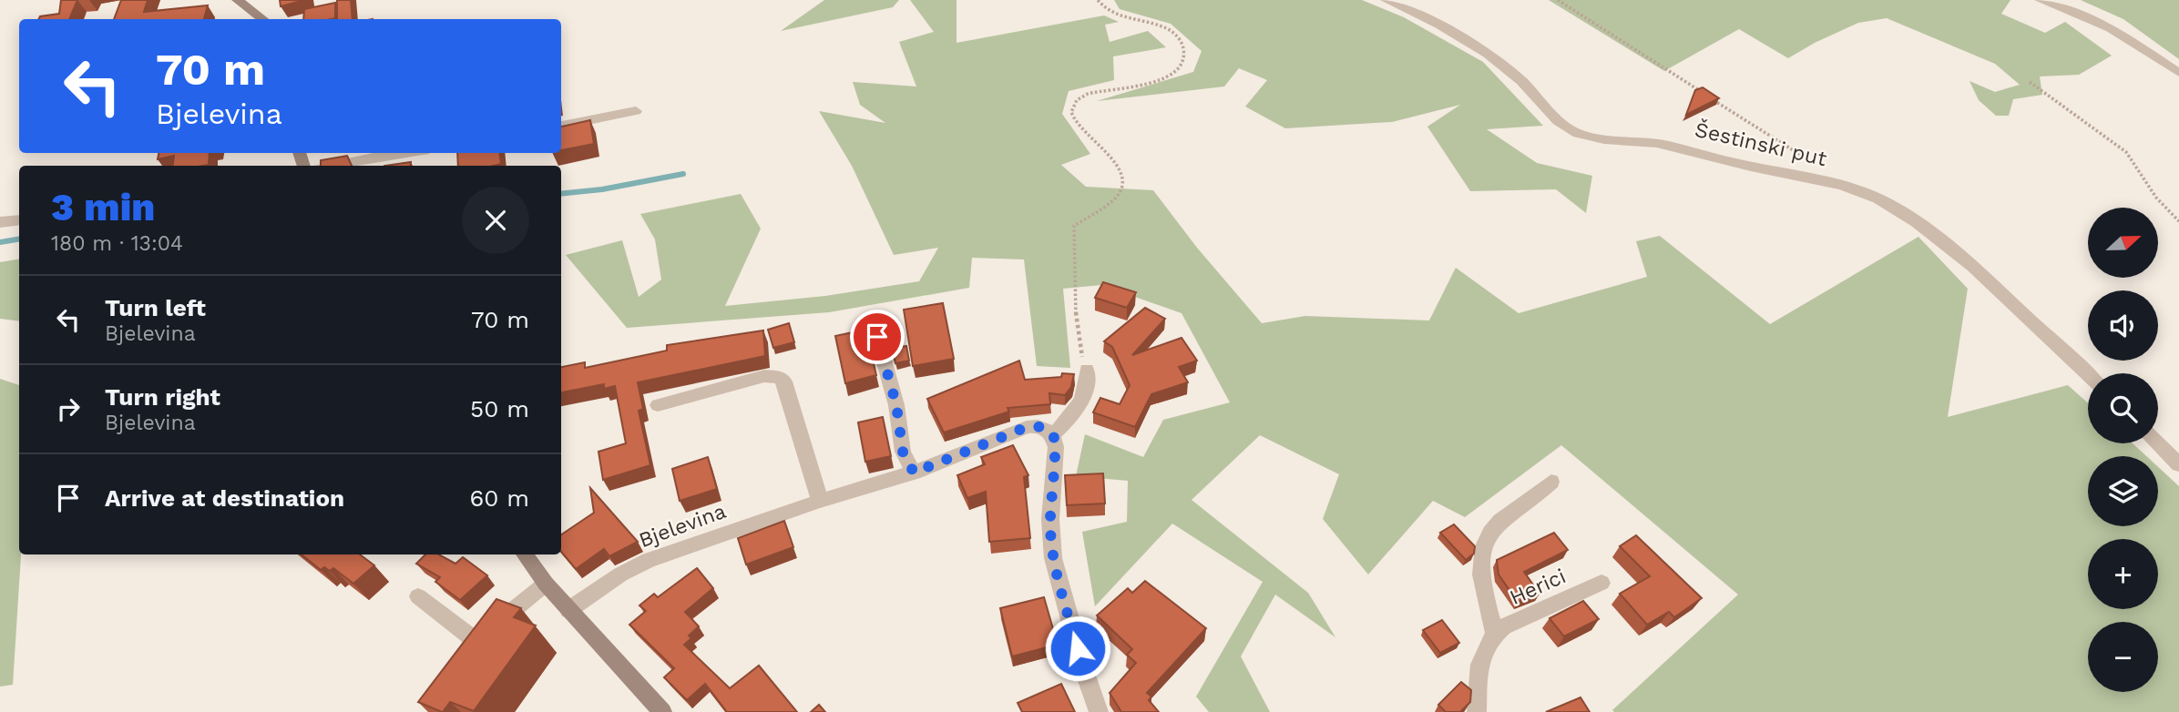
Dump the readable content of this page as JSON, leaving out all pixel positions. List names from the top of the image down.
{
  "streets": {
    "street": ["Šestinski put", "Bjelevina", "Herici"]
  },
  "north": "right",
  "page": {
    "turn": ["70 m", "Bjelevina"],
    "heading": ["3 min", "180 m · 13:04"],
    "map_buttons": ["+", "−"],
    "list": [
      {
        "name": "Turn left",
        "note": "Bjelevina",
        "value": "70 m"
      },
      {
        "name": "Turn right",
        "note": "Bjelevina",
        "value": "50 m"
      },
      {
        "name": "Arrive at destination",
        "value": "60 m"
      }
    ]
  }
}
